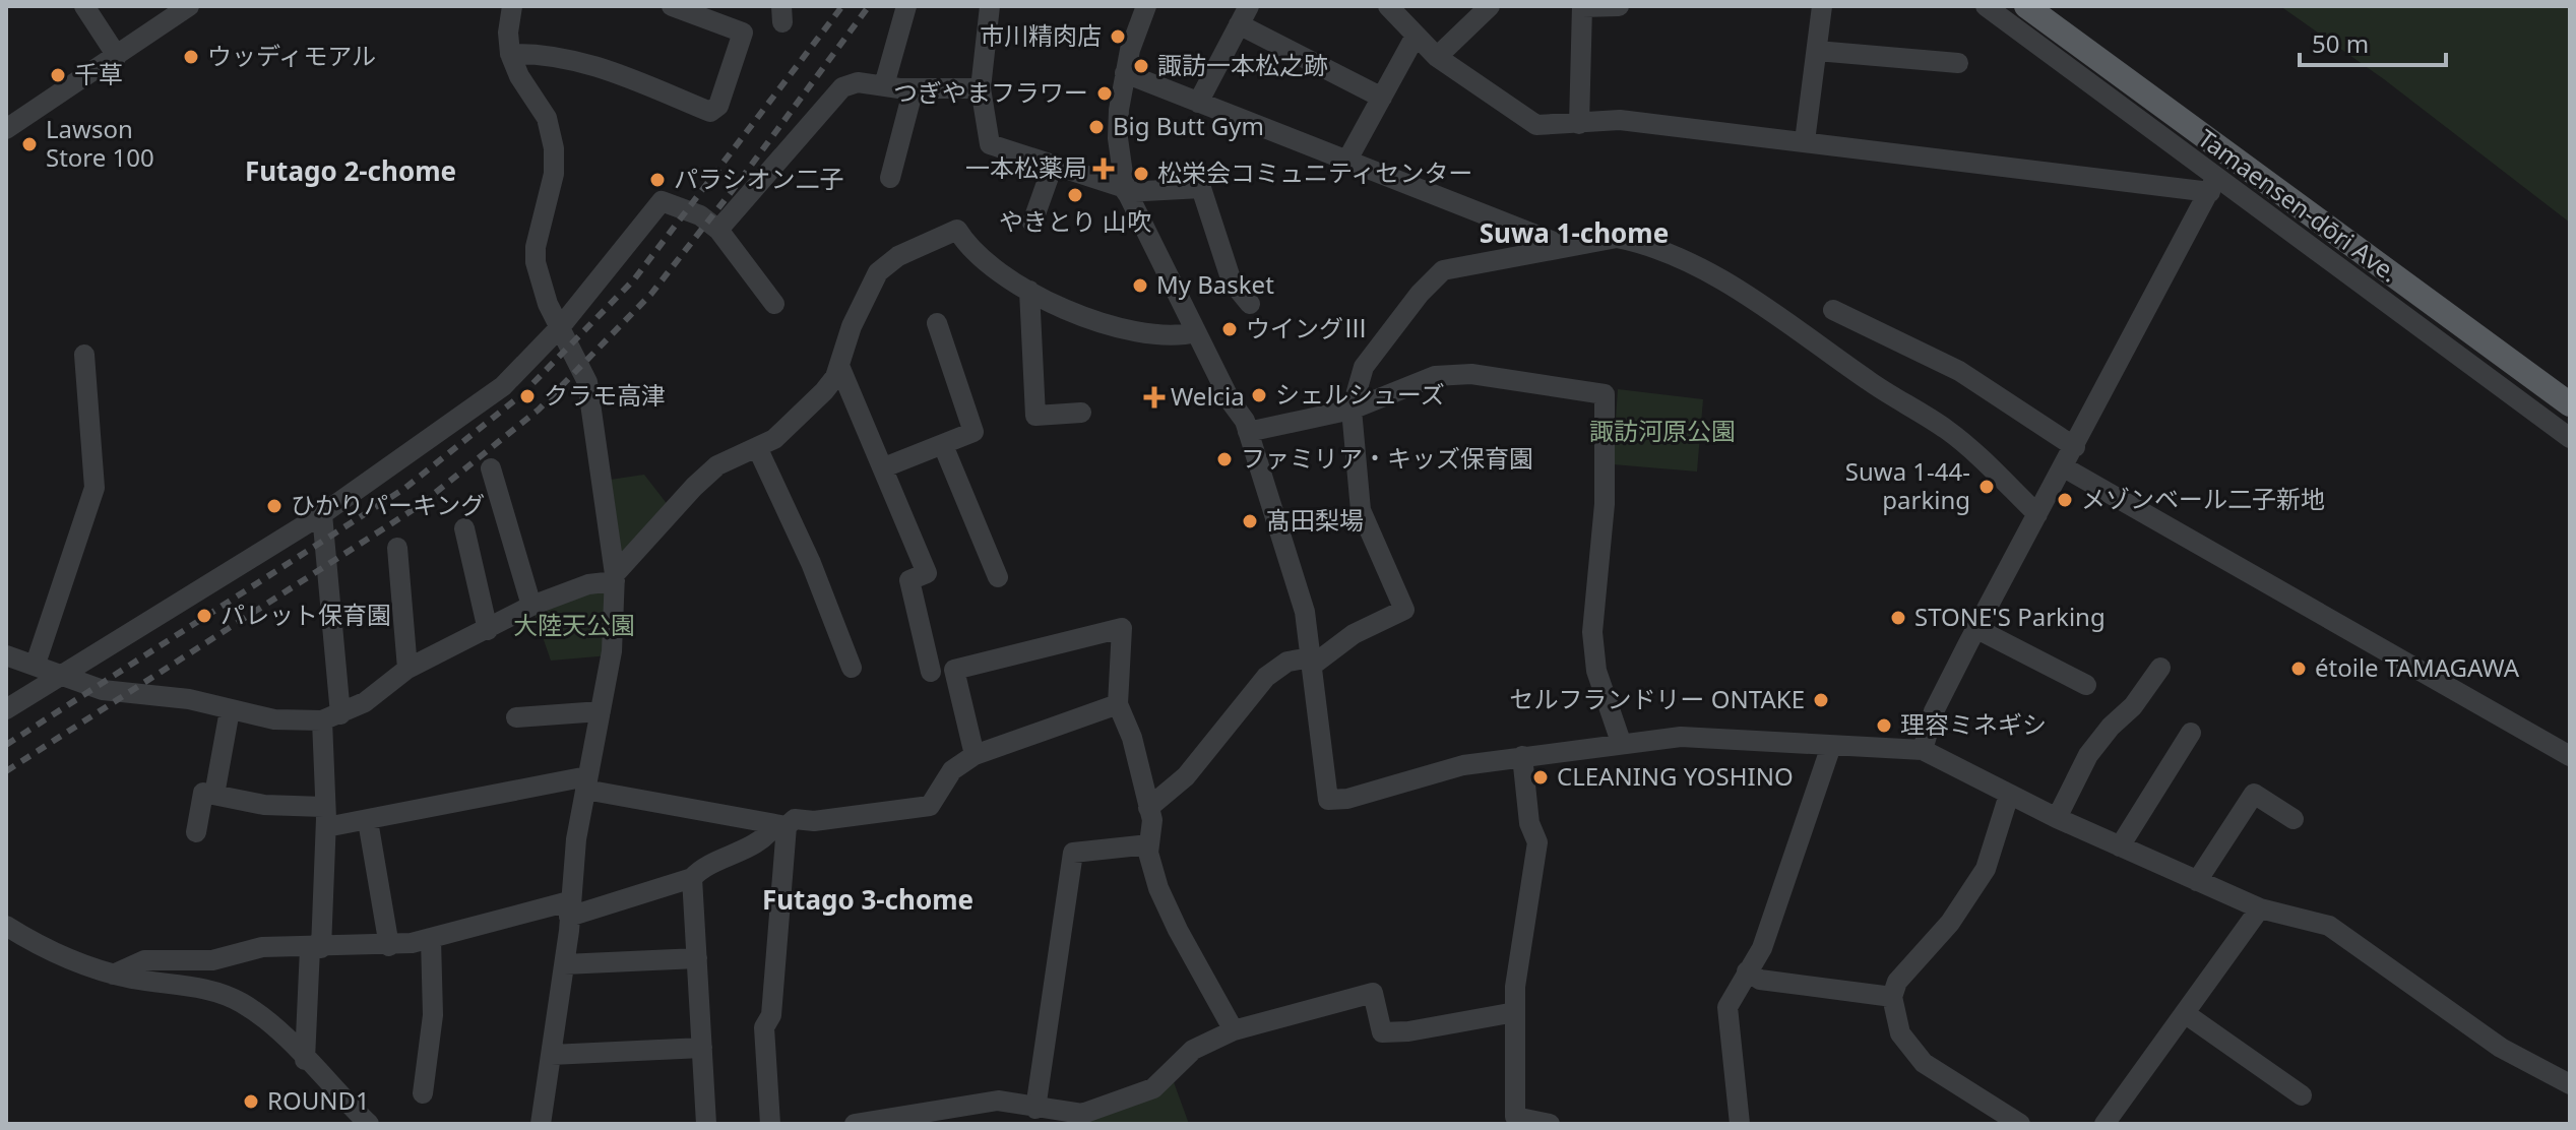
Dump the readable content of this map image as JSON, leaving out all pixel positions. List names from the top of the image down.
{
  "streets": {
    "main road": ["Tamaensen-dōri Ave."]
  },
  "districts": ["Futago 2-chome", "Suwa 1-chome", "Futago 3-chome"],
  "parks": ["諏訪河原公園", "大陸天公園"],
  "places": {
    "other": [
      "市川精肉店",
      "ウッディモアル",
      "諏訪一本松之跡",
      "千草",
      "つぎやまフラワー",
      "Big Butt Gym",
      "Lawson Store 100",
      "松栄会コミュニティセンター",
      "パラシオン二子",
      "やきとり 山吹",
      "My Basket",
      "ウイングⅢ",
      "シェルシューズ",
      "クラモ高津",
      "ファミリア・キッズ保育園",
      "Suwa 1-44- parking",
      "メゾンベール二子新地",
      "ひかりパーキング",
      "髙田梨場",
      "パレット保育園",
      "STONE'S Parking",
      "étoile TAMAGAWA",
      "セルフランドリー ONTAKE",
      "理容ミネギシ",
      "CLEANING YOSHINO",
      "ROUND1"
    ],
    "health": ["一本松薬局", "Welcia"]
  },
  "scale_bar": "50 m"
}
